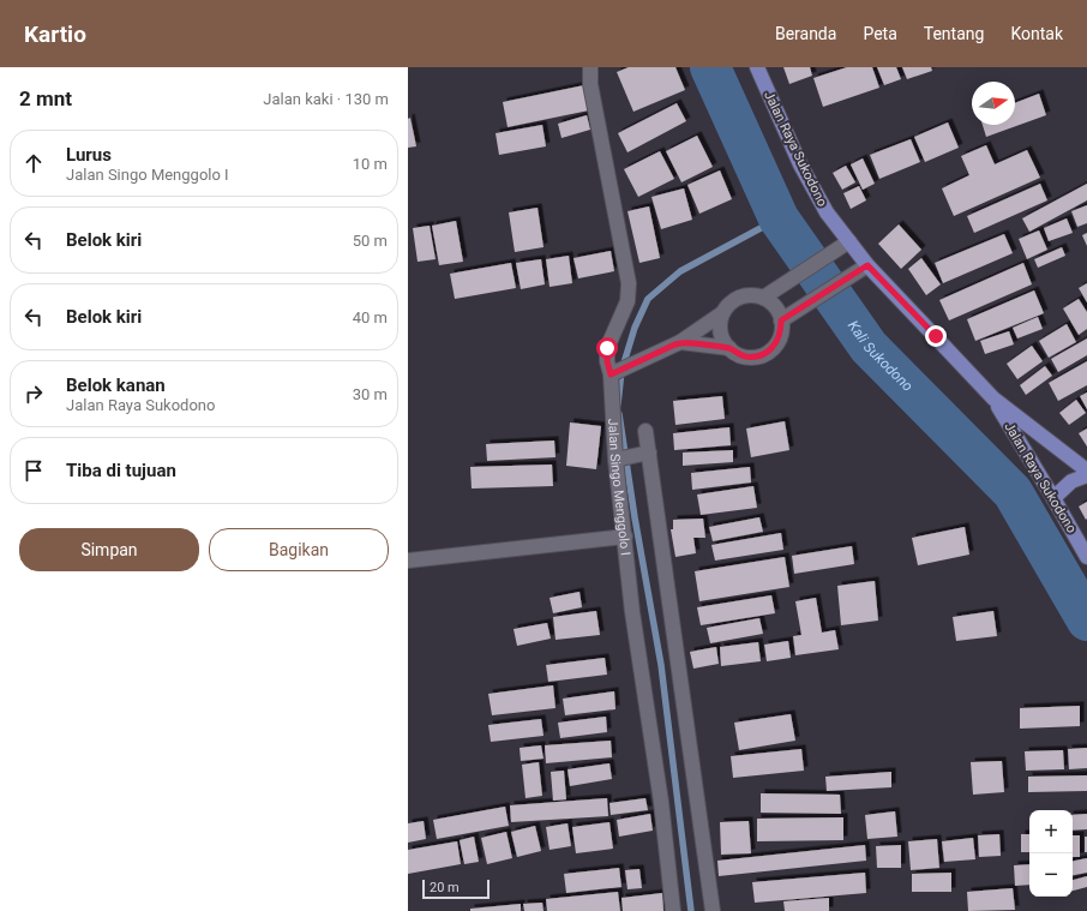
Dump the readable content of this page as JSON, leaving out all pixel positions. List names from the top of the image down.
{
  "streets": {
    "main road": ["Jalan Raya Sukodono"],
    "street": ["Jalan Singo Menggolo I"]
  },
  "water": ["Kali Sukodono"],
  "scale_bar": "20 m",
  "north": "right",
  "page": {
    "header": "Kartio",
    "nav": [
      "Beranda",
      "Peta",
      "Tentang",
      "Kontak"
    ],
    "heading": ["2 mnt", "Jalan kaki · 130 m"],
    "list": [
      ["Lurus", "Jalan Singo Menggolo I", "10 m"],
      ["Belok kiri", "50 m"],
      ["Belok kiri", "40 m"],
      ["Belok kanan", "Jalan Raya Sukodono", "30 m"],
      "Tiba di tujuan"
    ],
    "buttons": ["Simpan", "Bagikan"],
    "map_buttons": ["+", "−"],
    "scale": "20 m"
  }
}
